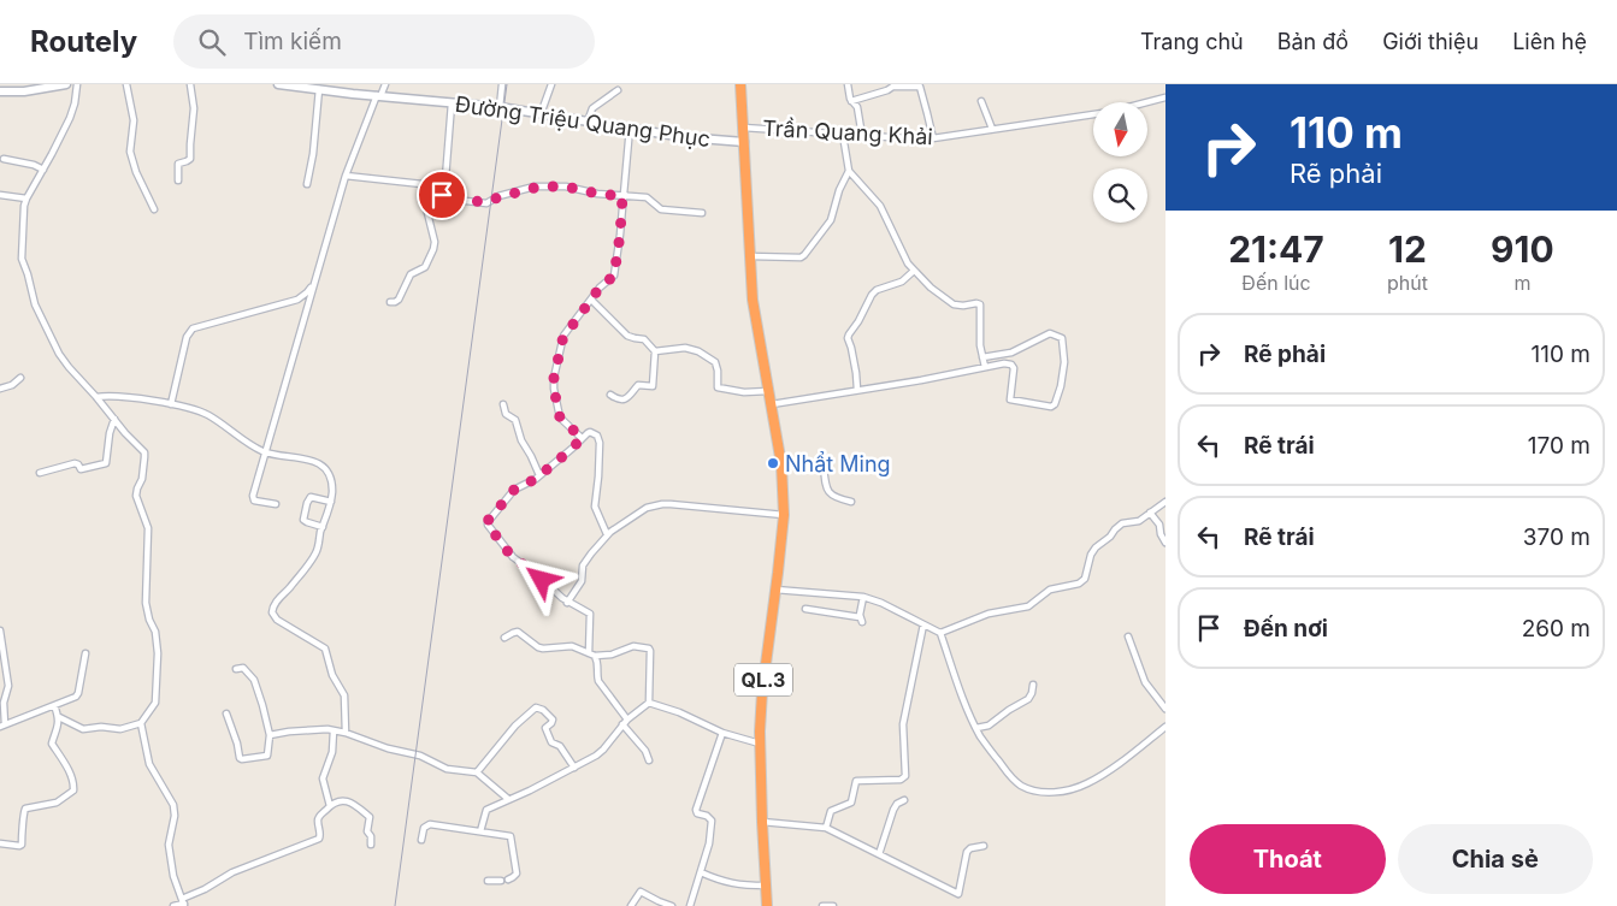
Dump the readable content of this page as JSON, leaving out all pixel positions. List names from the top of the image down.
{
  "streets": {
    "highway": ["QL.3"],
    "main road": ["Đường Triệu Quang Phục"],
    "street": ["Trần Quang Khải"]
  },
  "crossings": [
    ["Đường Triệu Quang Phục", "QL.3"],
    ["Trần Quang Khải", "QL.3"]
  ],
  "places": ["Nhẩt Ming"],
  "north": "bottom",
  "page": {
    "header": "Routely",
    "search": "Tìm kiếm",
    "nav": [
      "Trang chủ",
      "Bản đồ",
      "Giới thiệu",
      "Liên hệ"
    ],
    "turn": ["110 m", "Rẽ phải"],
    "eta": [
      "21:47",
      "Đến lúc",
      "12",
      "phút",
      "910",
      "m"
    ],
    "list": [
      {
        "name": "Rẽ phải",
        "value": "110 m"
      },
      {
        "name": "Rẽ trái",
        "value": "170 m"
      },
      {
        "name": "Rẽ trái",
        "value": "370 m"
      },
      {
        "name": "Đến nơi",
        "value": "260 m"
      }
    ],
    "buttons": ["Thoát", "Chia sẻ"]
  }
}
